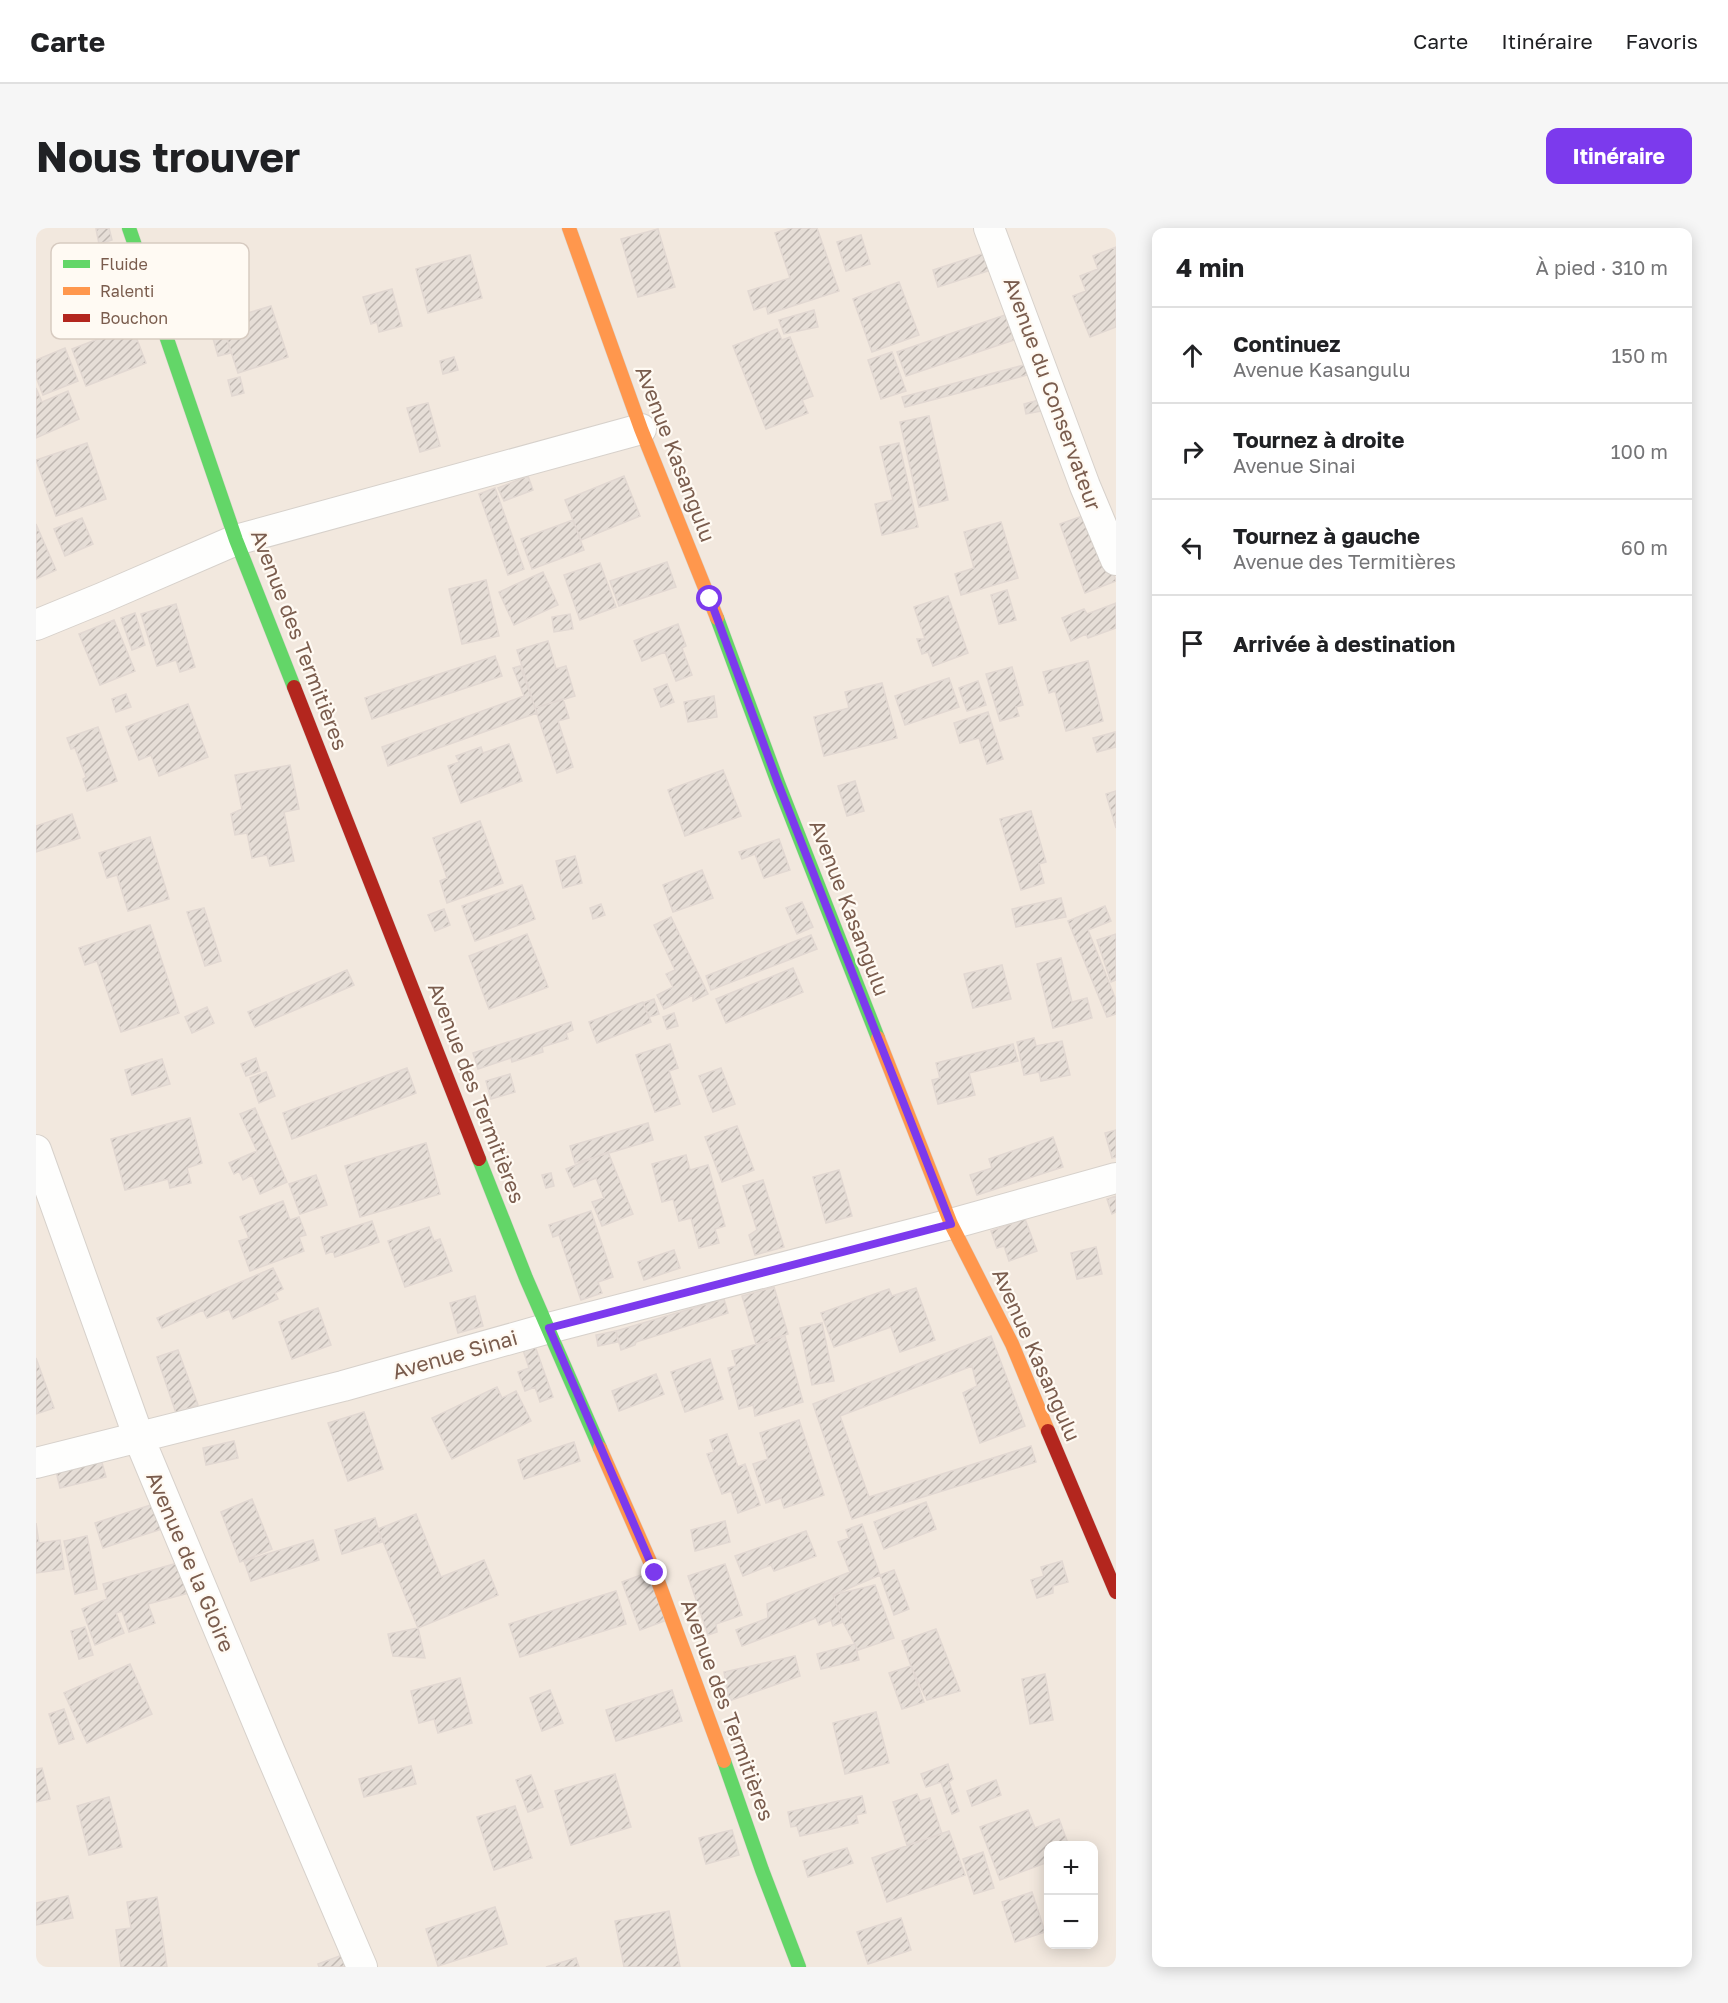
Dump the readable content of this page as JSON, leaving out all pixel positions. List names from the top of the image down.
{
  "streets": {
    "street": [
      "Avenue du Conservateur",
      "Avenue Kasangulu",
      "Avenue des Termitières",
      "Avenue Sinai",
      "Avenue de la Gloire"
    ]
  },
  "crossings": [
    ["Avenue Kasangulu", "Avenue Sinai"],
    ["Avenue des Termitières", "Avenue Sinai"],
    ["Avenue Sinai", "Avenue de la Gloire"]
  ],
  "legend": ["Fluide", "Ralenti", "Bouchon"],
  "page": {
    "header": "Carte",
    "nav": ["Carte", "Itinéraire", "Favoris"],
    "buttons": "Itinéraire",
    "title": "Nous trouver",
    "heading": ["4 min", "À pied · 310 m"],
    "list": [
      ["Continuez", "Avenue Kasangulu", "150 m"],
      ["Tournez à droite", "Avenue Sinai", "100 m"],
      ["Tournez à gauche", "Avenue des Termitières", "60 m"],
      "Arrivée à destination"
    ],
    "map_buttons": ["+", "−"]
  }
}
